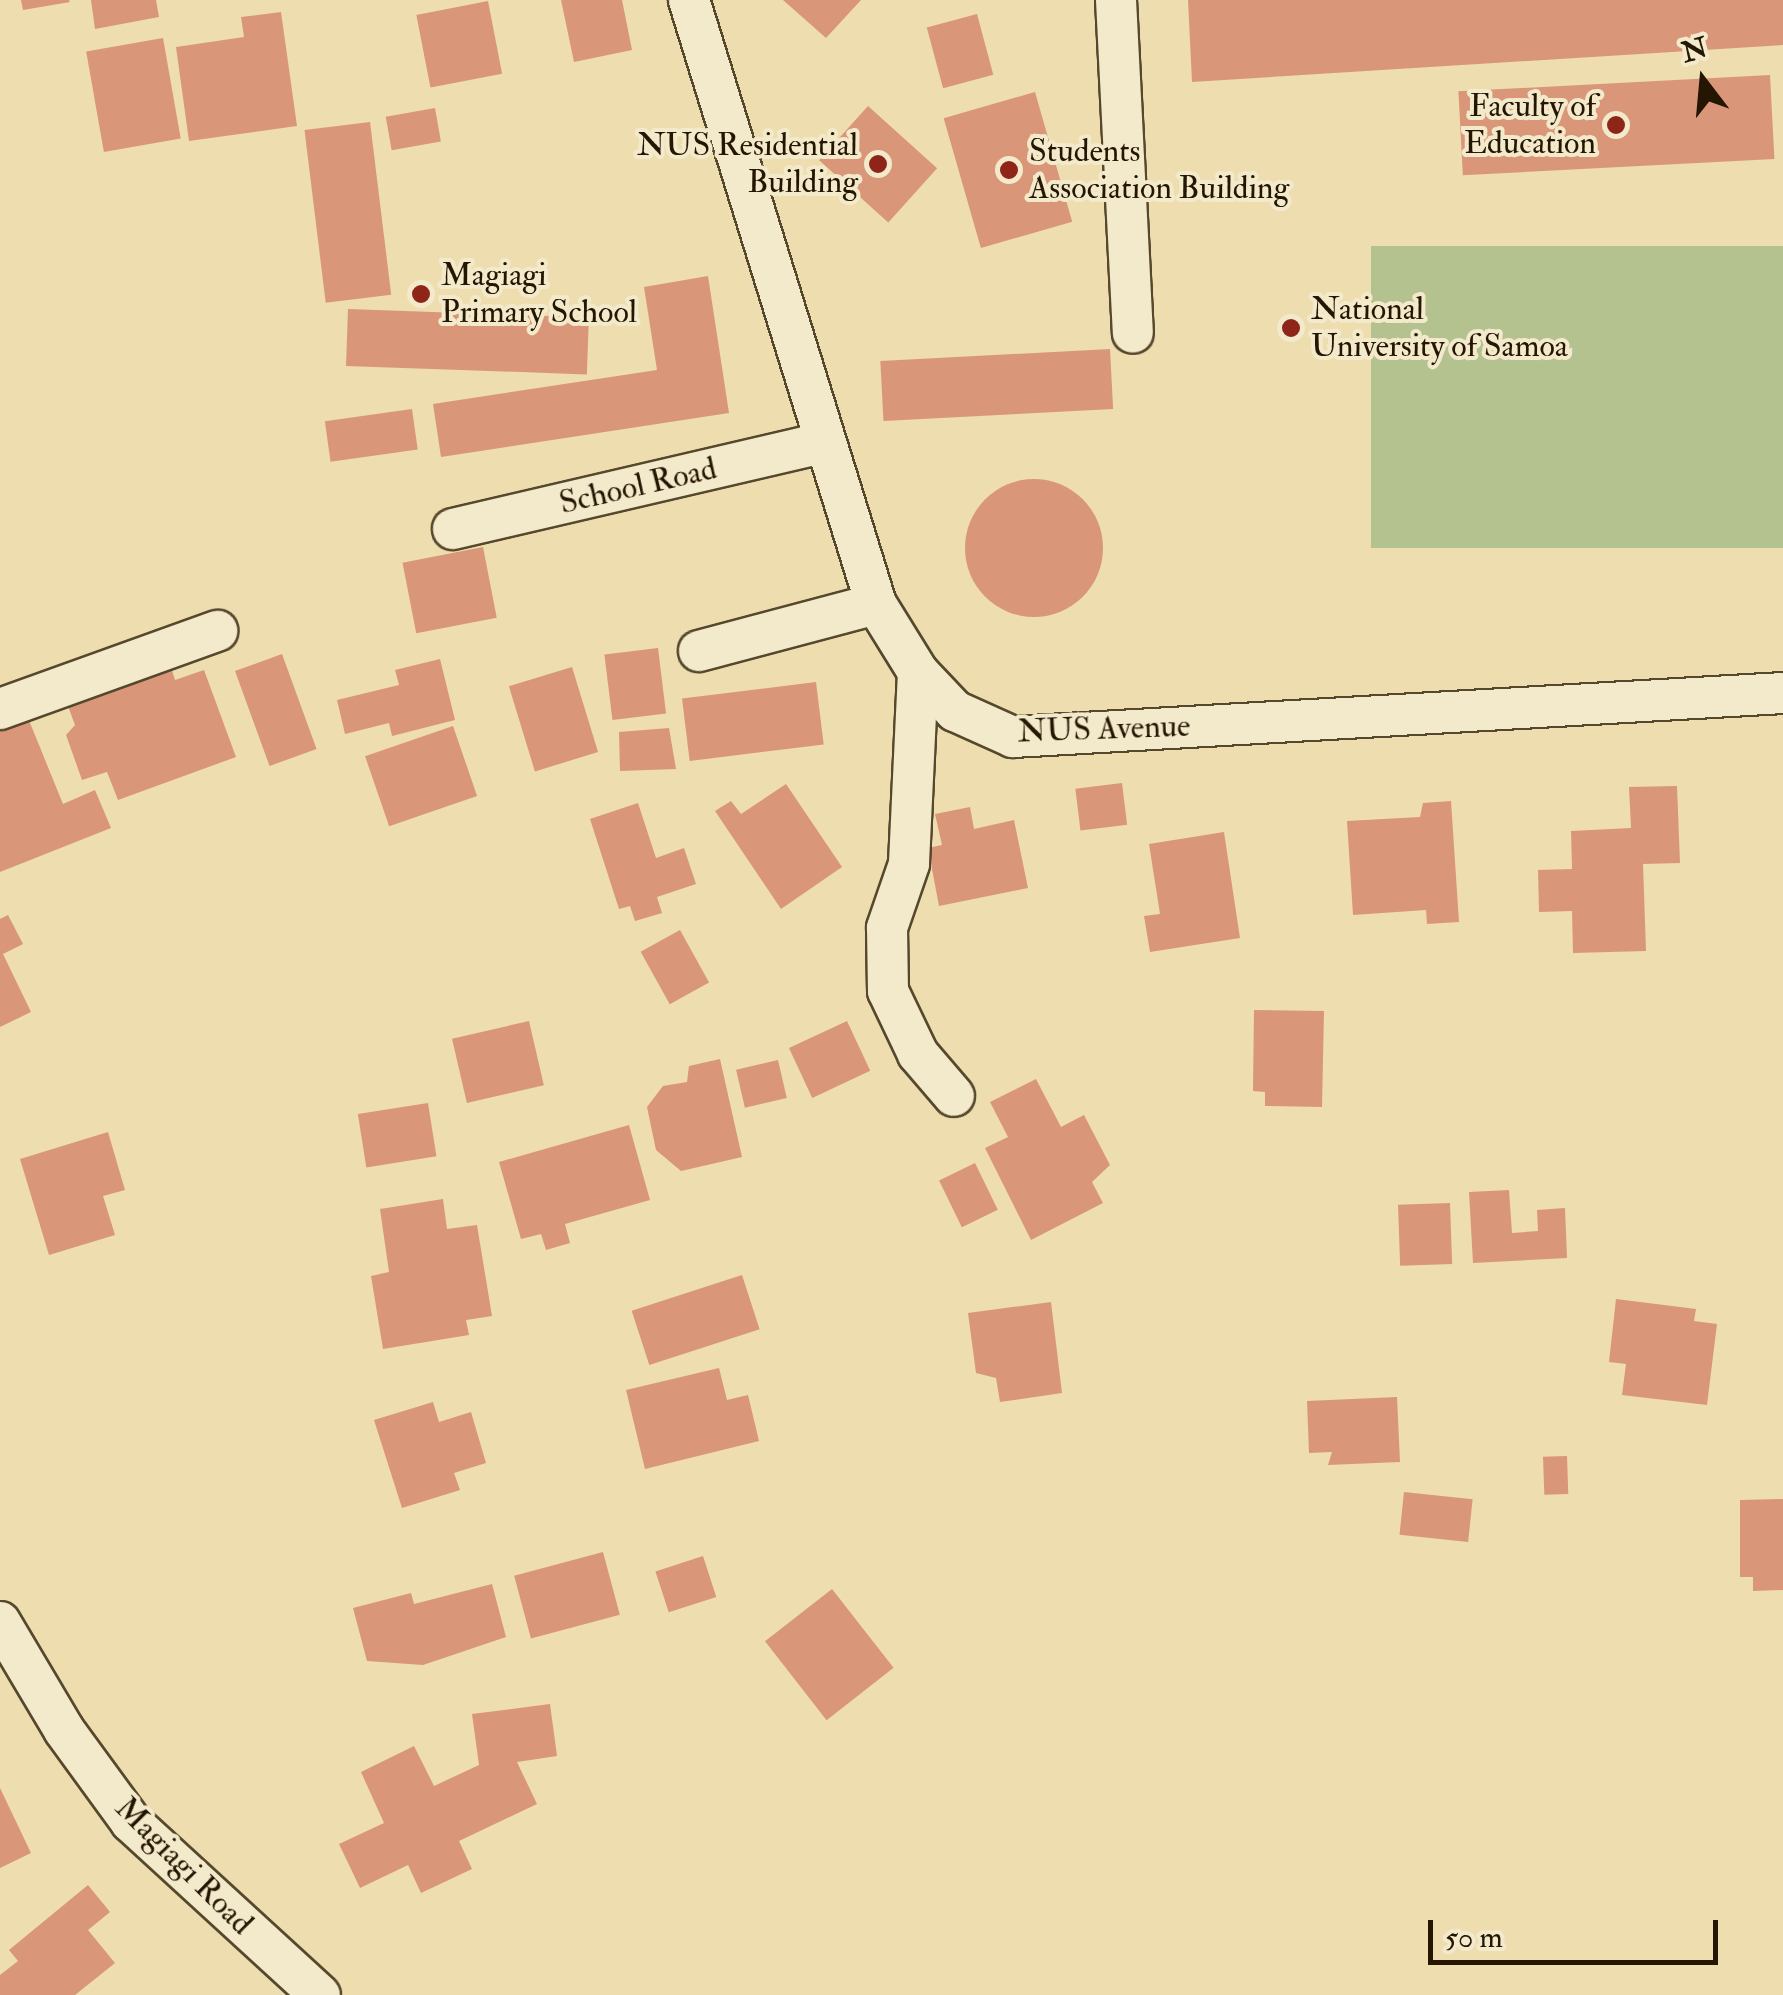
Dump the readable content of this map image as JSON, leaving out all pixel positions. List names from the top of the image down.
{
  "streets": {
    "street": ["School Road", "NUS Avenue", "Magiagi Road"]
  },
  "crossings": [
    ["School Road", "NUS Avenue"]
  ],
  "places": [
    "Faculty of Education",
    "NUS Residential Building",
    "Students Association Building",
    "Magiagi Primary School",
    "National University of Samoa"
  ],
  "scale_bar": "50 m",
  "north": "top"
}
